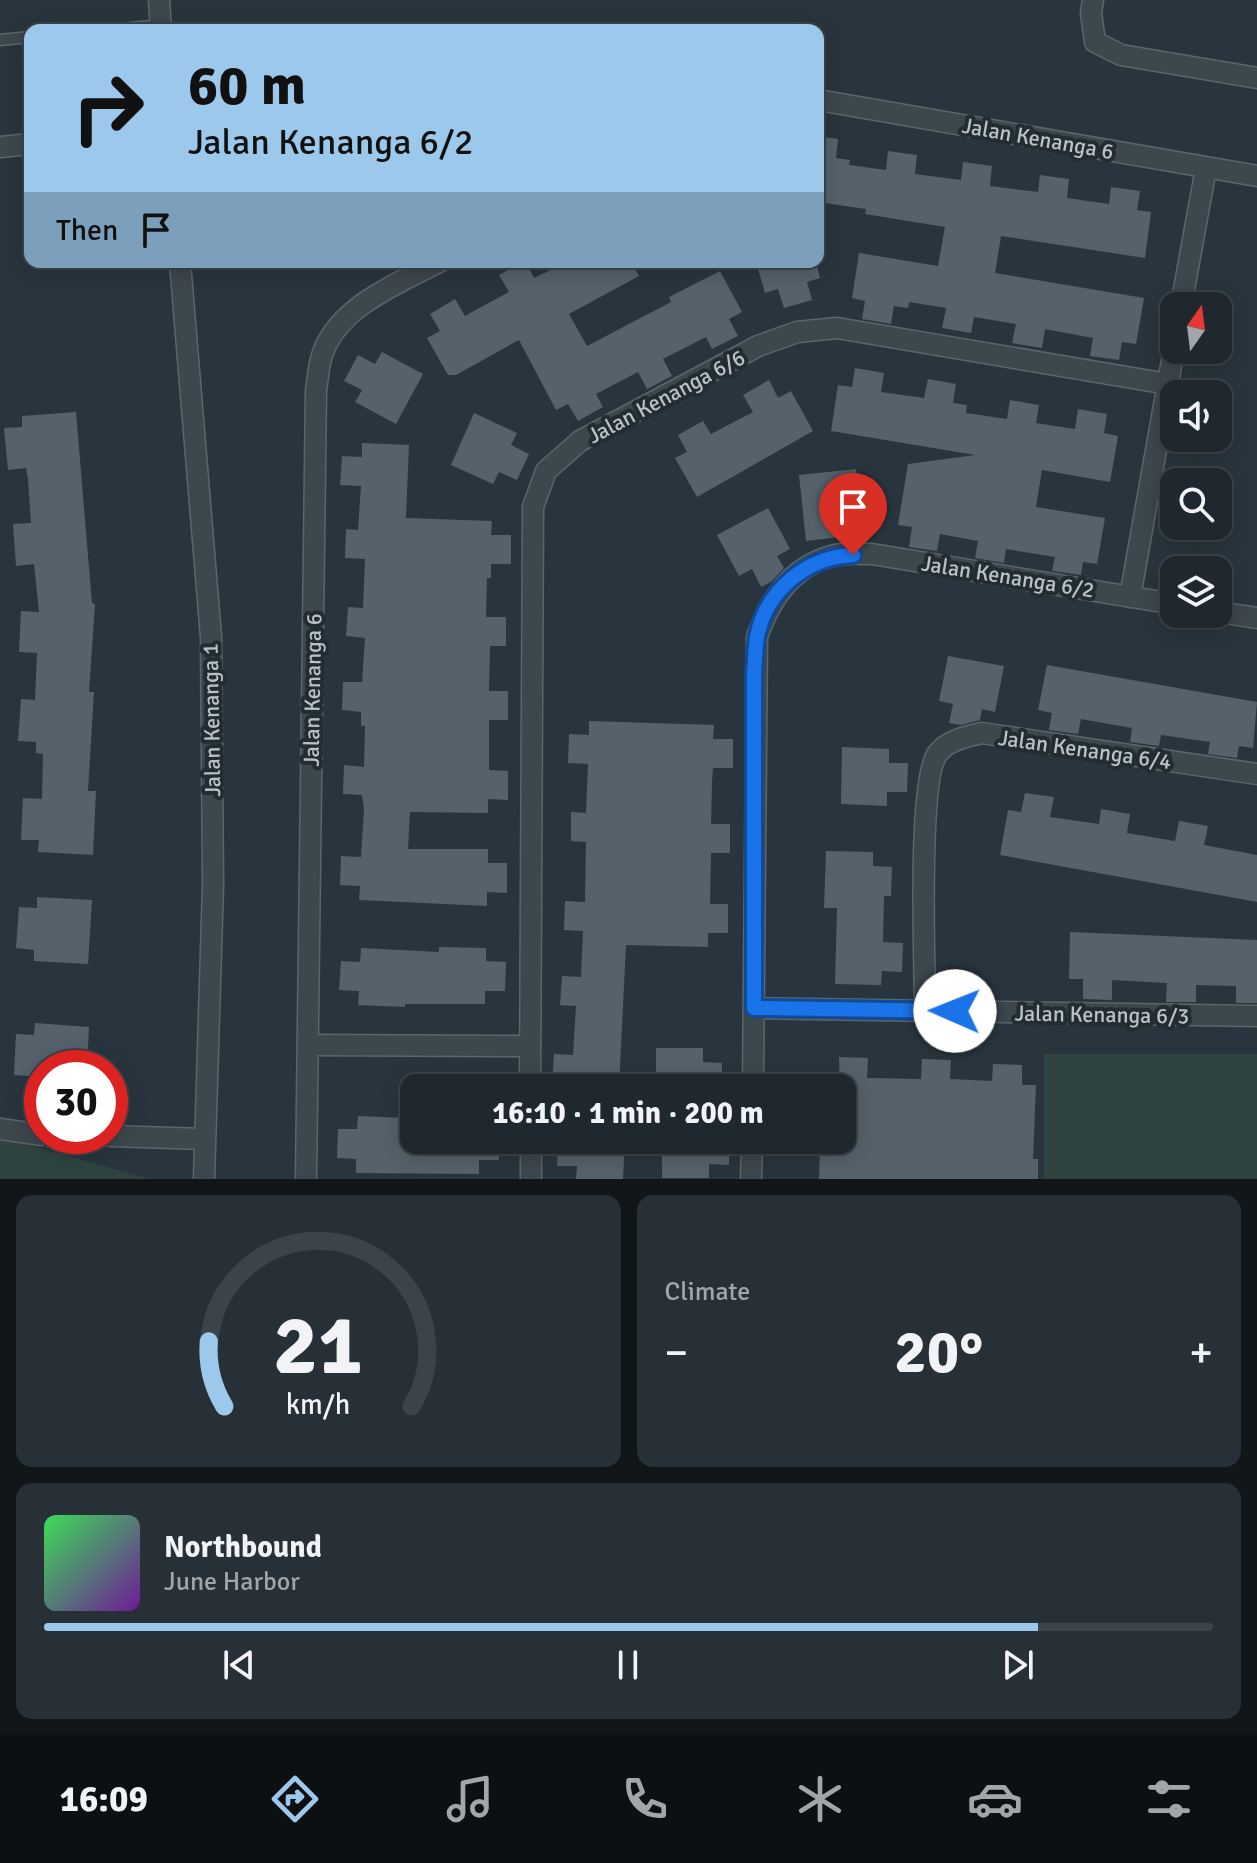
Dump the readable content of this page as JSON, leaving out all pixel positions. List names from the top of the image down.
{
  "streets": {
    "street": [
      "Jalan Kenanga 6",
      "Jalan Kenanga 6/6",
      "Jalan Kenanga 6/2",
      "Jalan Kenanga 1",
      "Jalan Kenanga 6/4",
      "Jalan Kenanga 6/3"
    ]
  },
  "crossings": [
    ["Jalan Kenanga 6/2", "Jalan Kenanga 6/3"],
    ["Jalan Kenanga 6/4", "Jalan Kenanga 6/3"]
  ],
  "north": "top",
  "page": {
    "turn": ["60 m", "Jalan Kenanga 6/2"],
    "then": "Then",
    "limit": "30",
    "trip": "16:10 · 1 min · 200 m",
    "tile": "Climate",
    "heat": ["−", "20°", "+"],
    "song": ["Northbound", "June Harbor"],
    "tabs": "16:09",
    "gauge": ["21", "km/h"]
  }
}
